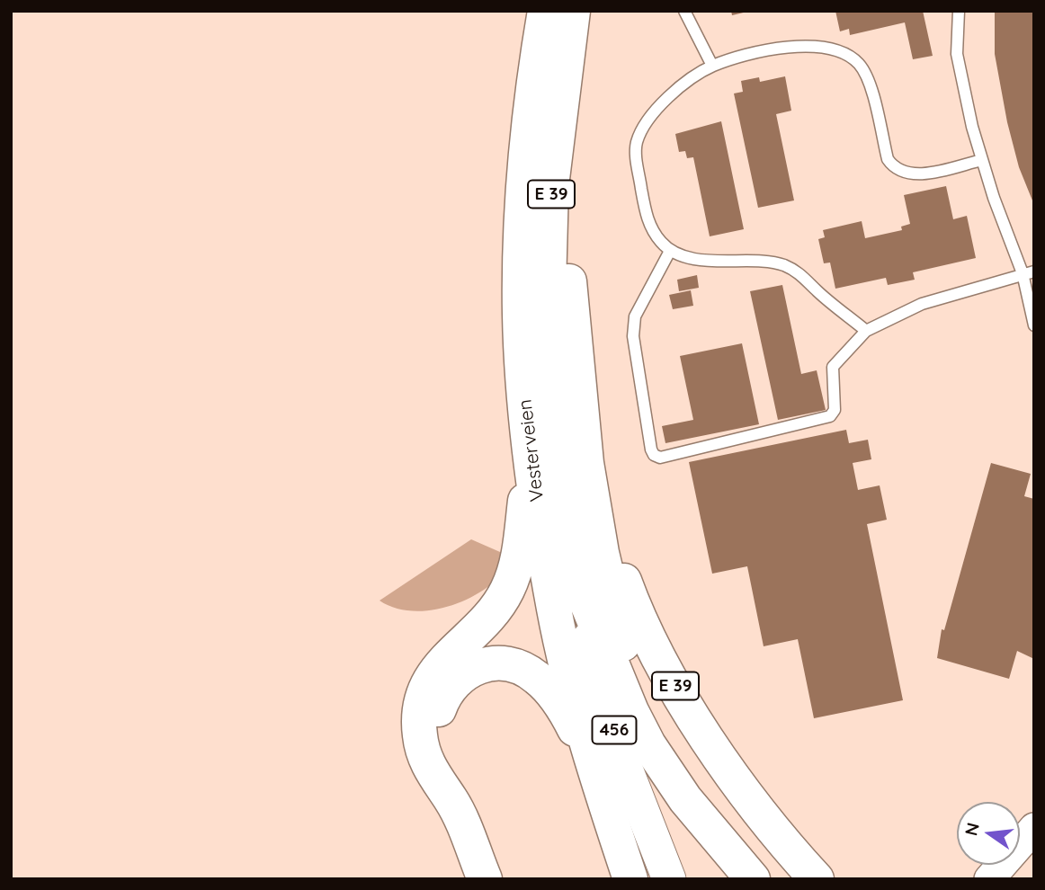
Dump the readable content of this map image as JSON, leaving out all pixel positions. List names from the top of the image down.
{
  "streets": {
    "highway": ["E 39", "Vesterveien"],
    "main road": ["456"]
  },
  "crossings": [
    ["E 39", "Vesterveien"]
  ],
  "north": "left"
}
